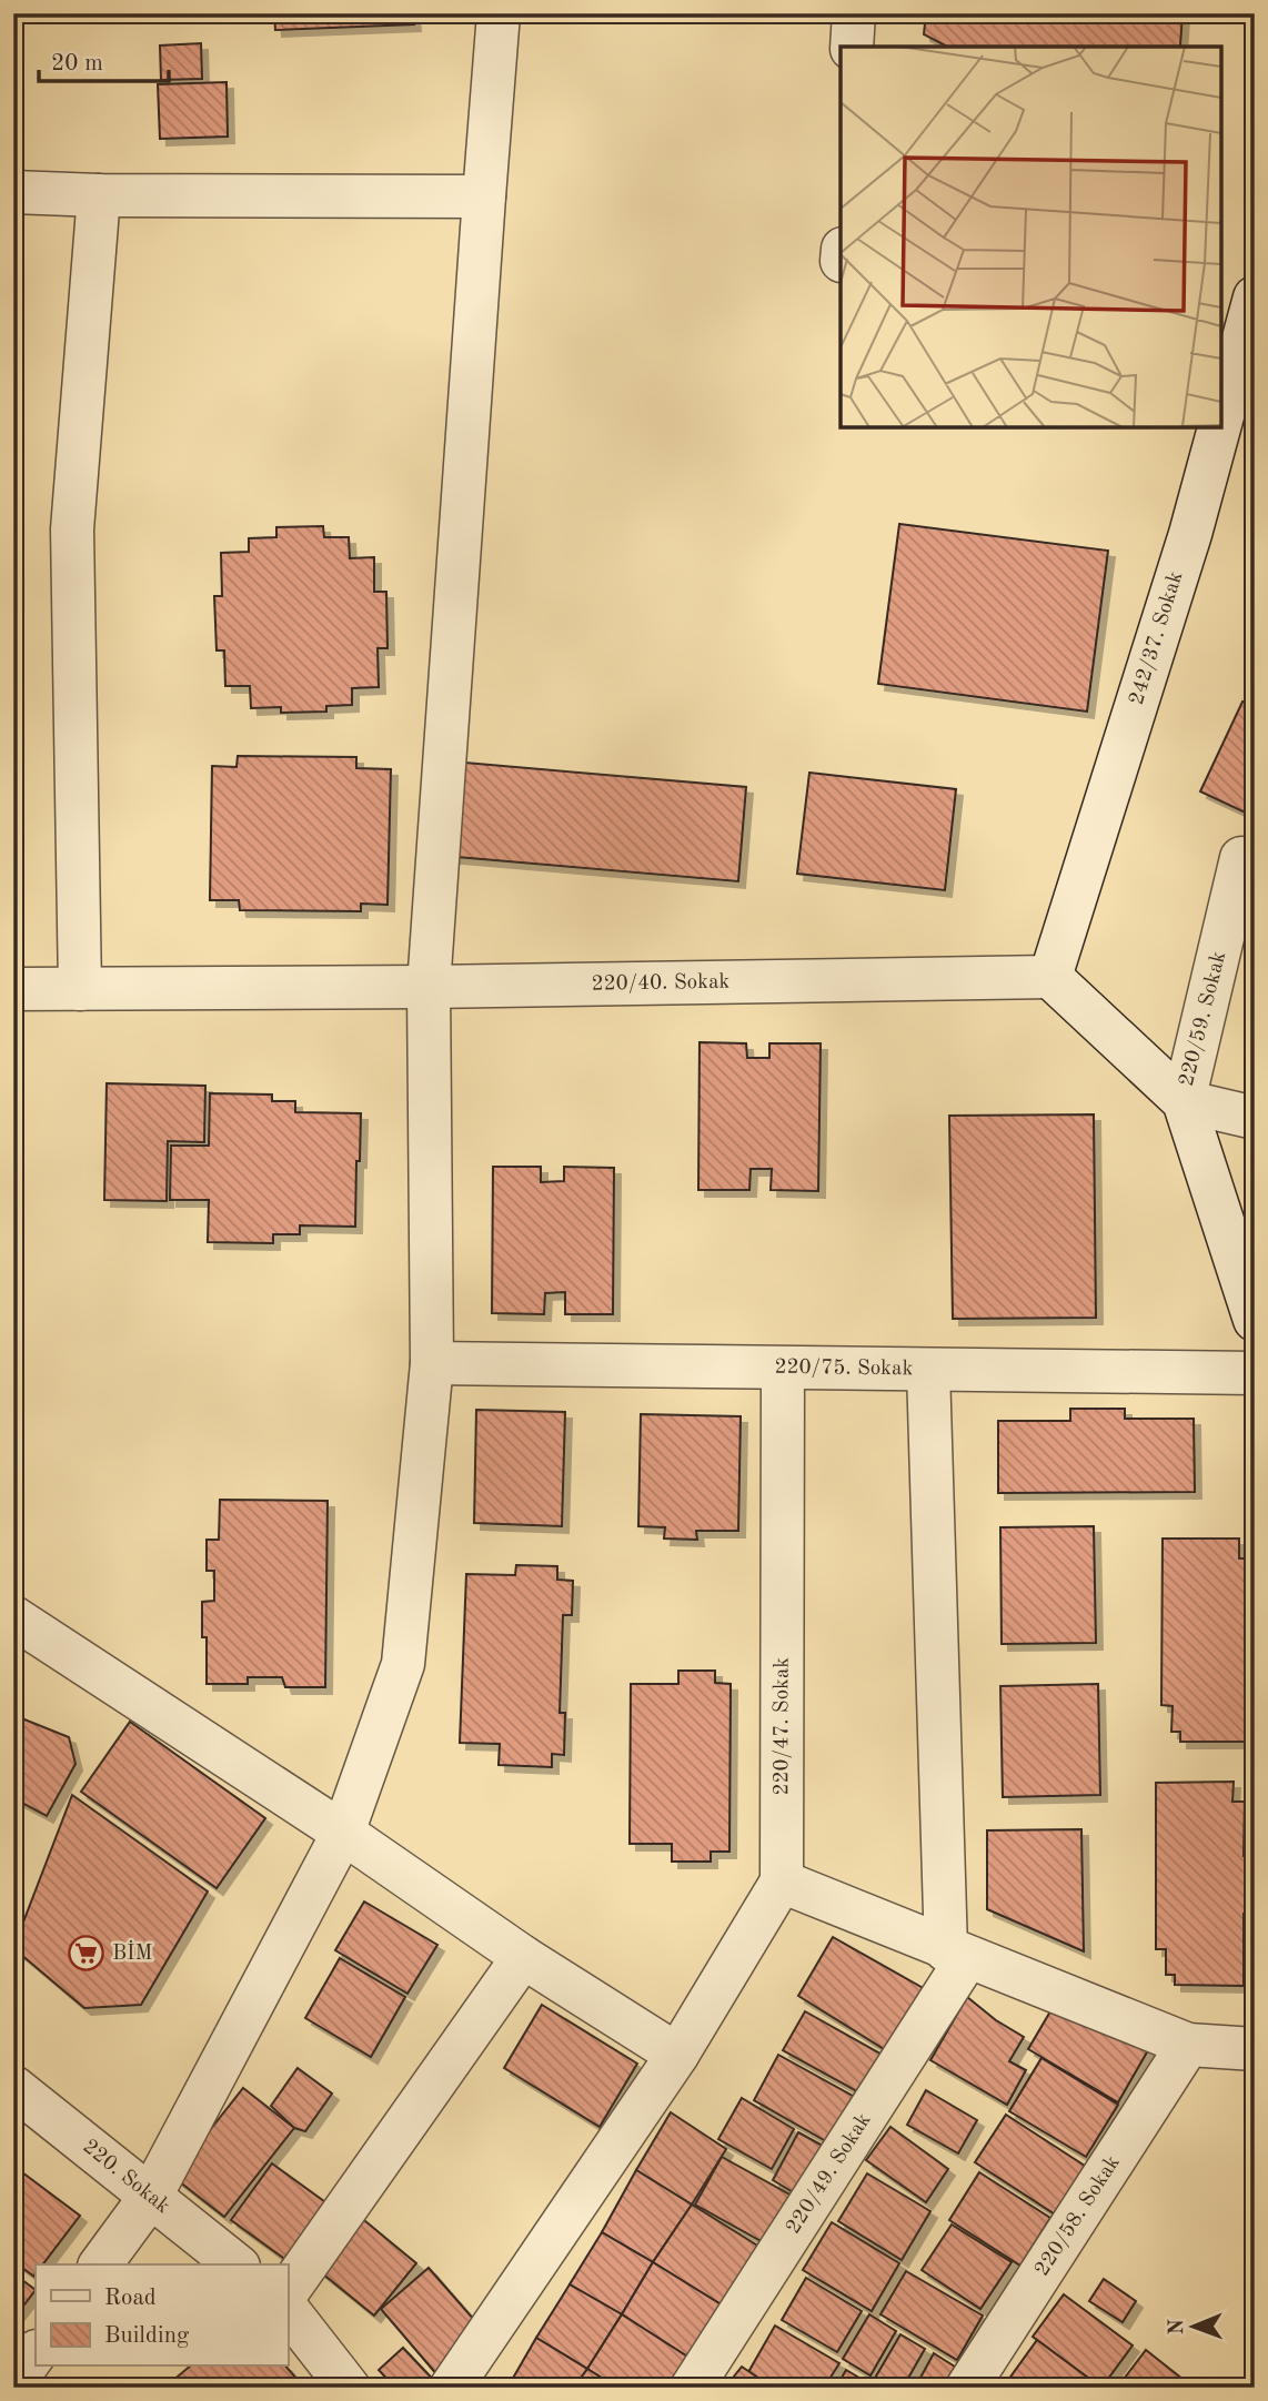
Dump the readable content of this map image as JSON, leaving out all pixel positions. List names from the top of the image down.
{
  "streets": {
    "street": [
      "242/37. Sokak",
      "220/40. Sokak",
      "220/59. Sokak",
      "220/75. Sokak",
      "220/47. Sokak",
      "220/49. Sokak",
      "220. Sokak",
      "220/58. Sokak"
    ]
  },
  "crossings": [
    ["242/37. Sokak", "220/40. Sokak"],
    ["220/75. Sokak", "220/47. Sokak"]
  ],
  "places": {
    "supermarket": ["BİM"]
  },
  "legend": ["Road", "Building"],
  "scale_bar": "20 m",
  "north": "left"
}
